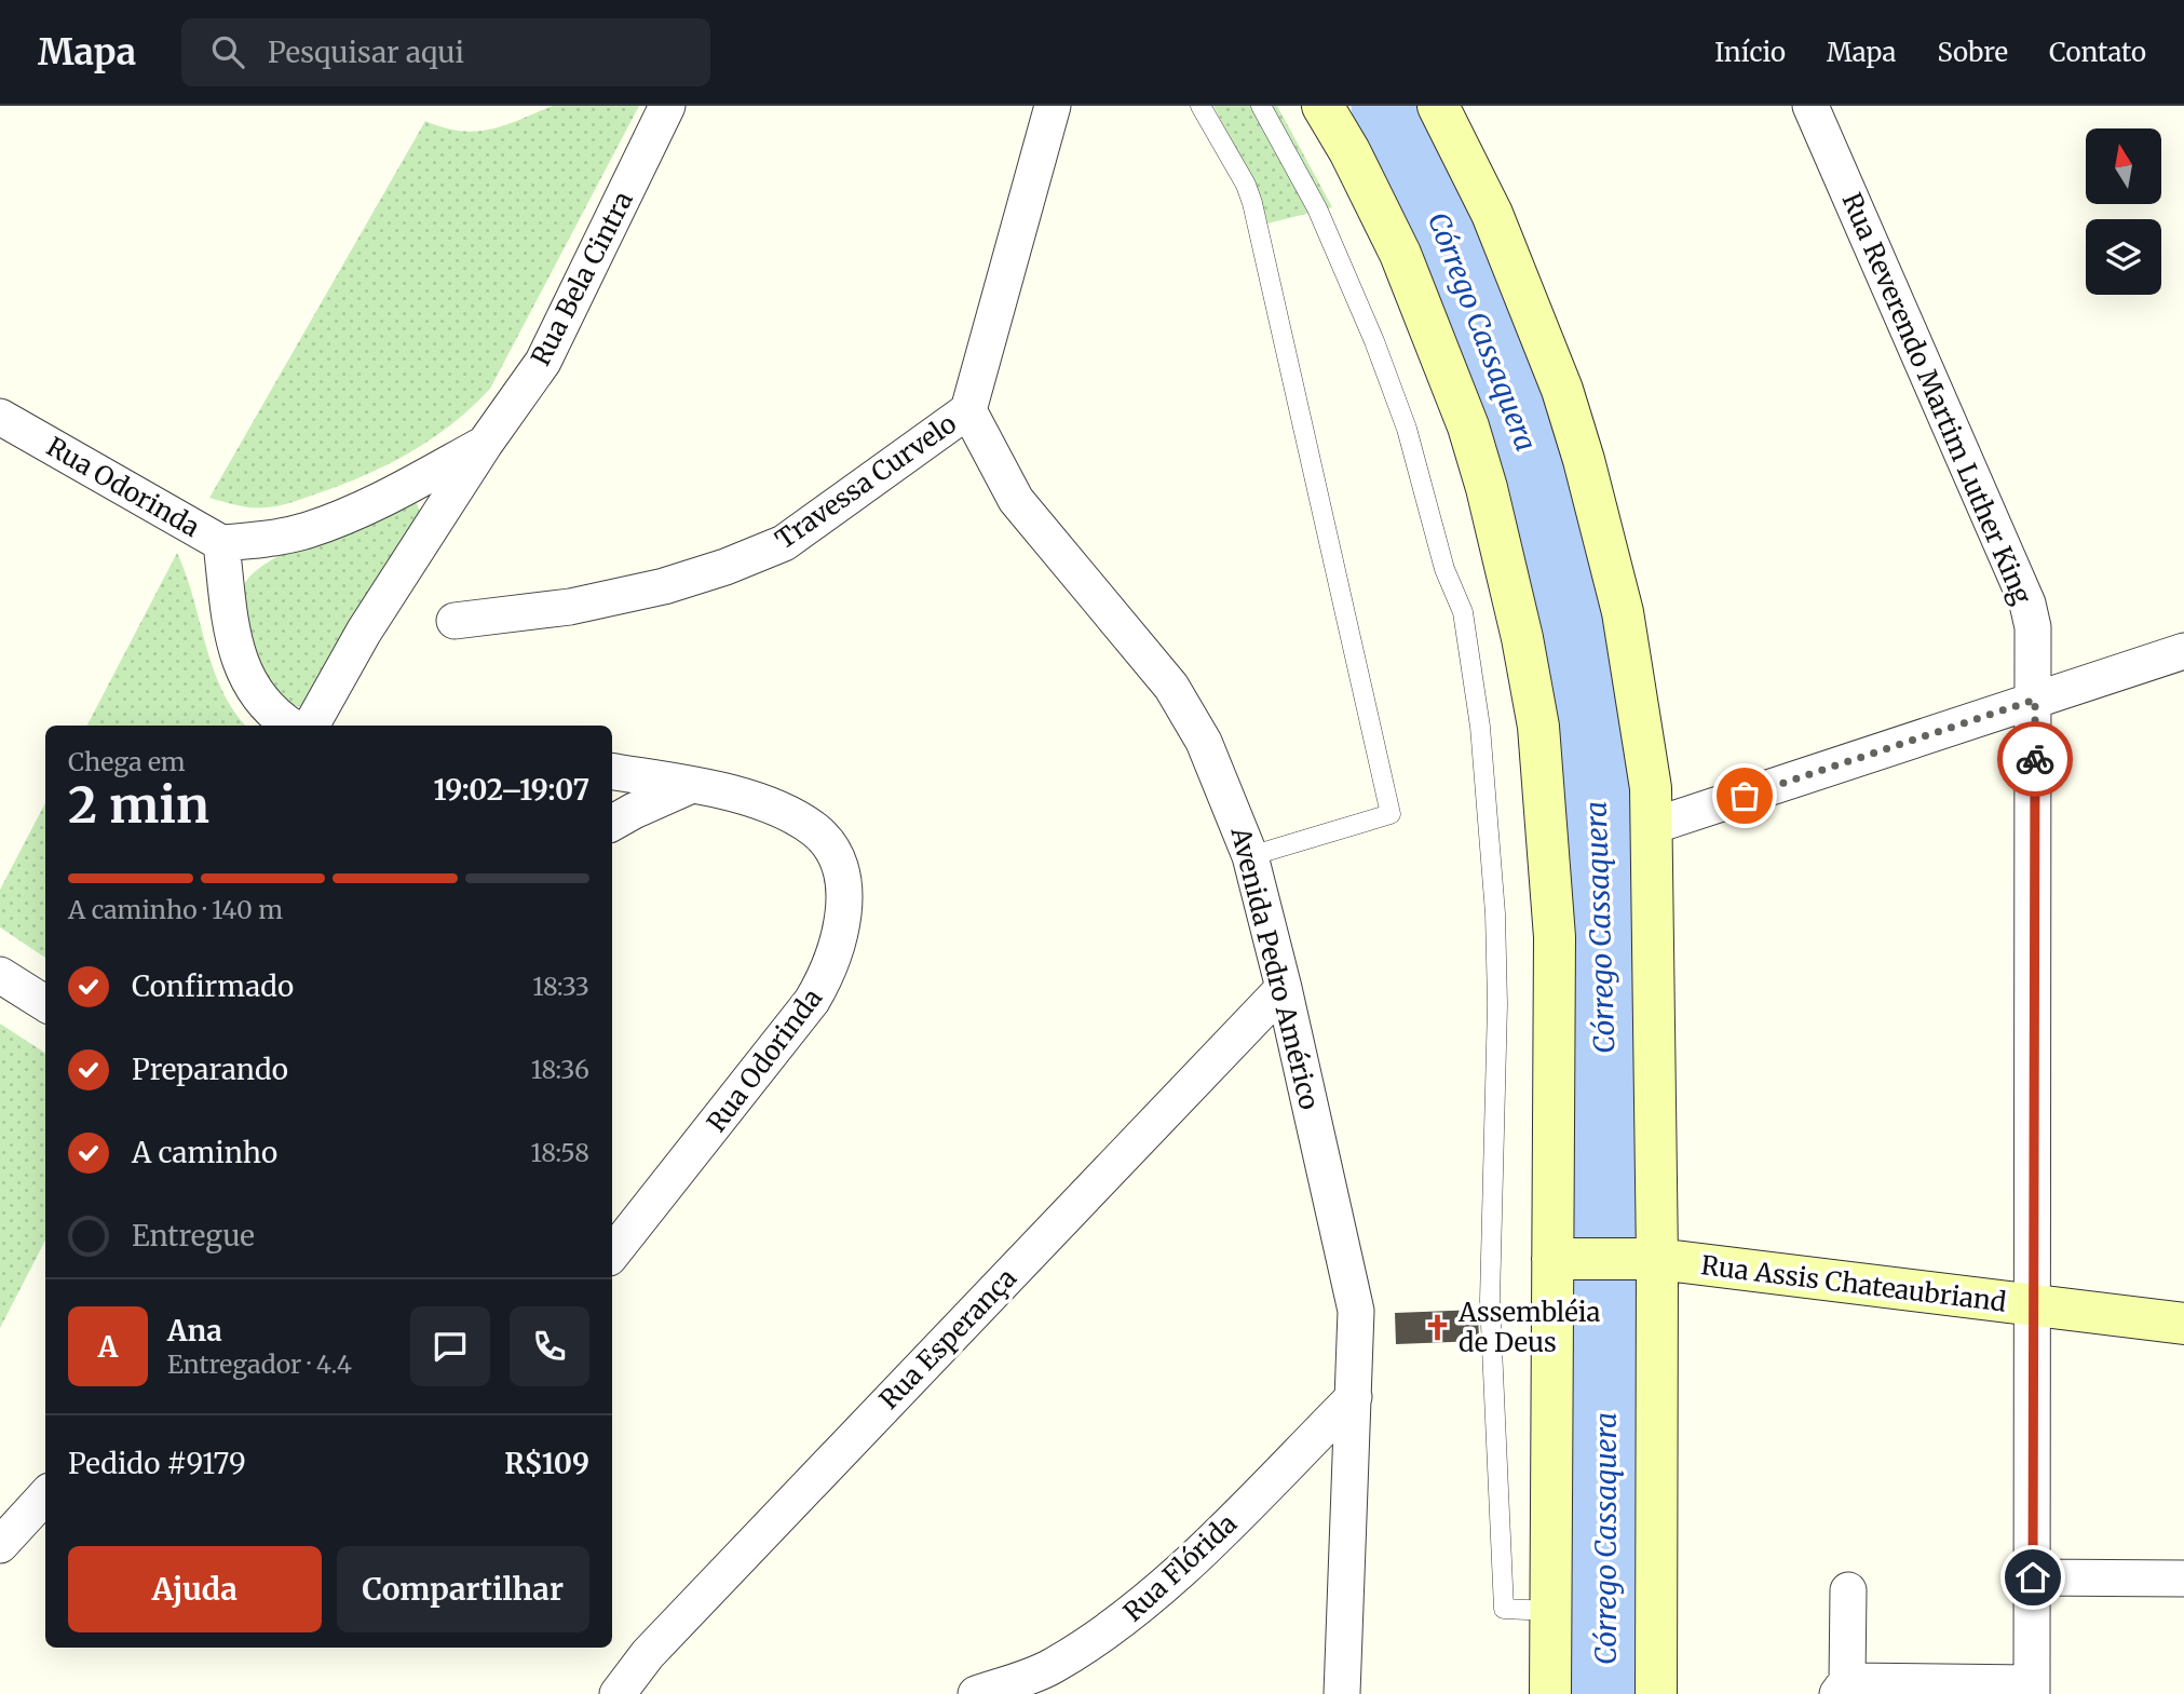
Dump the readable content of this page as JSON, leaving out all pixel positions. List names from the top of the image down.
{
  "streets": {
    "main road": ["Rua Assis Chateaubriand"],
    "street": [
      "Rua Bela Cintra",
      "Rua Reverendo Martim Luther King",
      "Travessa Curvelo",
      "Rua Odorinda",
      "Avenida Pedro Américo",
      "Rua Esperança",
      "Rua Flórida"
    ]
  },
  "crossings": [
    ["Rua Bela Cintra", "Rua Odorinda"],
    ["Rua Reverendo Martim Luther King", "Rua Assis Chateaubriand"],
    ["Travessa Curvelo", "Avenida Pedro Américo"],
    ["Avenida Pedro Américo", "Rua Esperança"],
    ["Avenida Pedro Américo", "Rua Flórida"]
  ],
  "water": ["Córrego Cassaquera"],
  "places": {
    "church": ["Assembléia de Deus"]
  },
  "north": "top",
  "page": {
    "header": "Mapa",
    "search": "Pesquisar aqui",
    "nav": [
      "Início",
      "Mapa",
      "Sobre",
      "Contato"
    ],
    "heading": ["2 min", "Chega em", "19:02–19:07"],
    "panel": [
      "Ana",
      "Entregador · 4.4",
      "Pedido #9179",
      "R$109"
    ],
    "bar": "A caminho · 140 m",
    "list": [
      ["Confirmado", "18:33"],
      ["Preparando", "18:36"],
      ["A caminho", "18:58"],
      "Entregue"
    ],
    "round": "A",
    "buttons": ["Ajuda", "Compartilhar"]
  }
}
